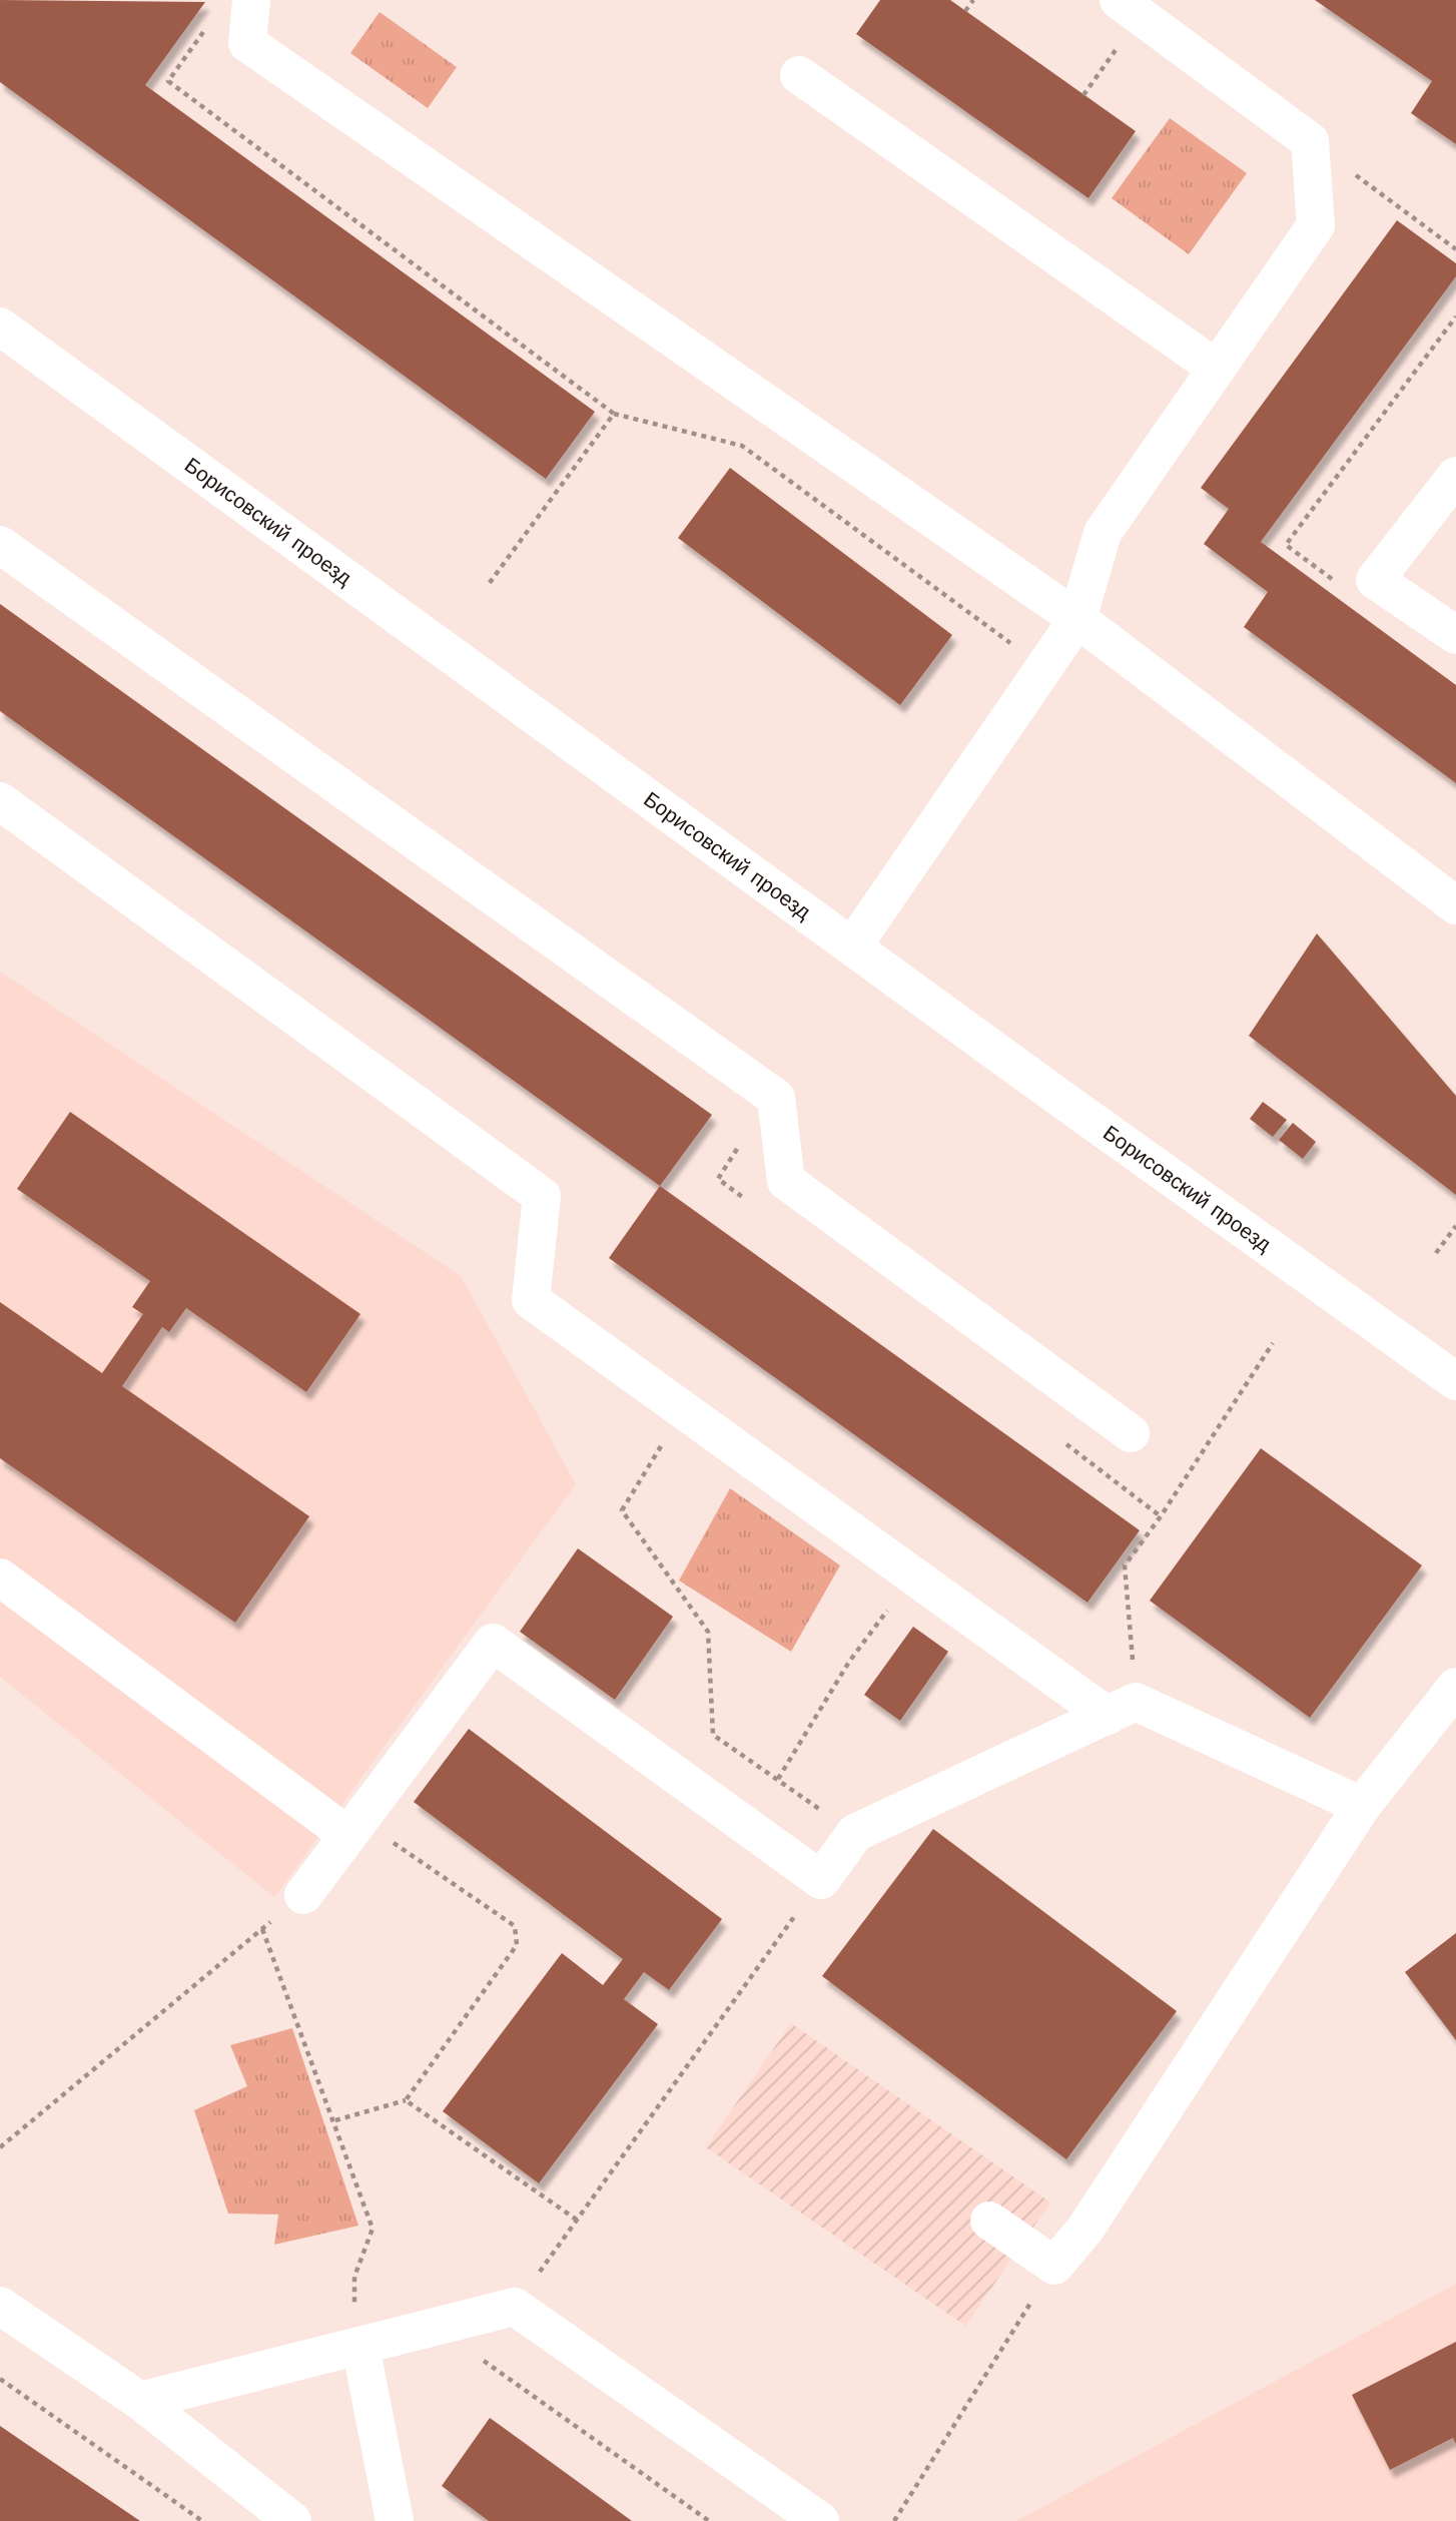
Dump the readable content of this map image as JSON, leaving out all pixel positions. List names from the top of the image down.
{
  "streets": {
    "street": ["Борисовский проезд"]
  }
}
